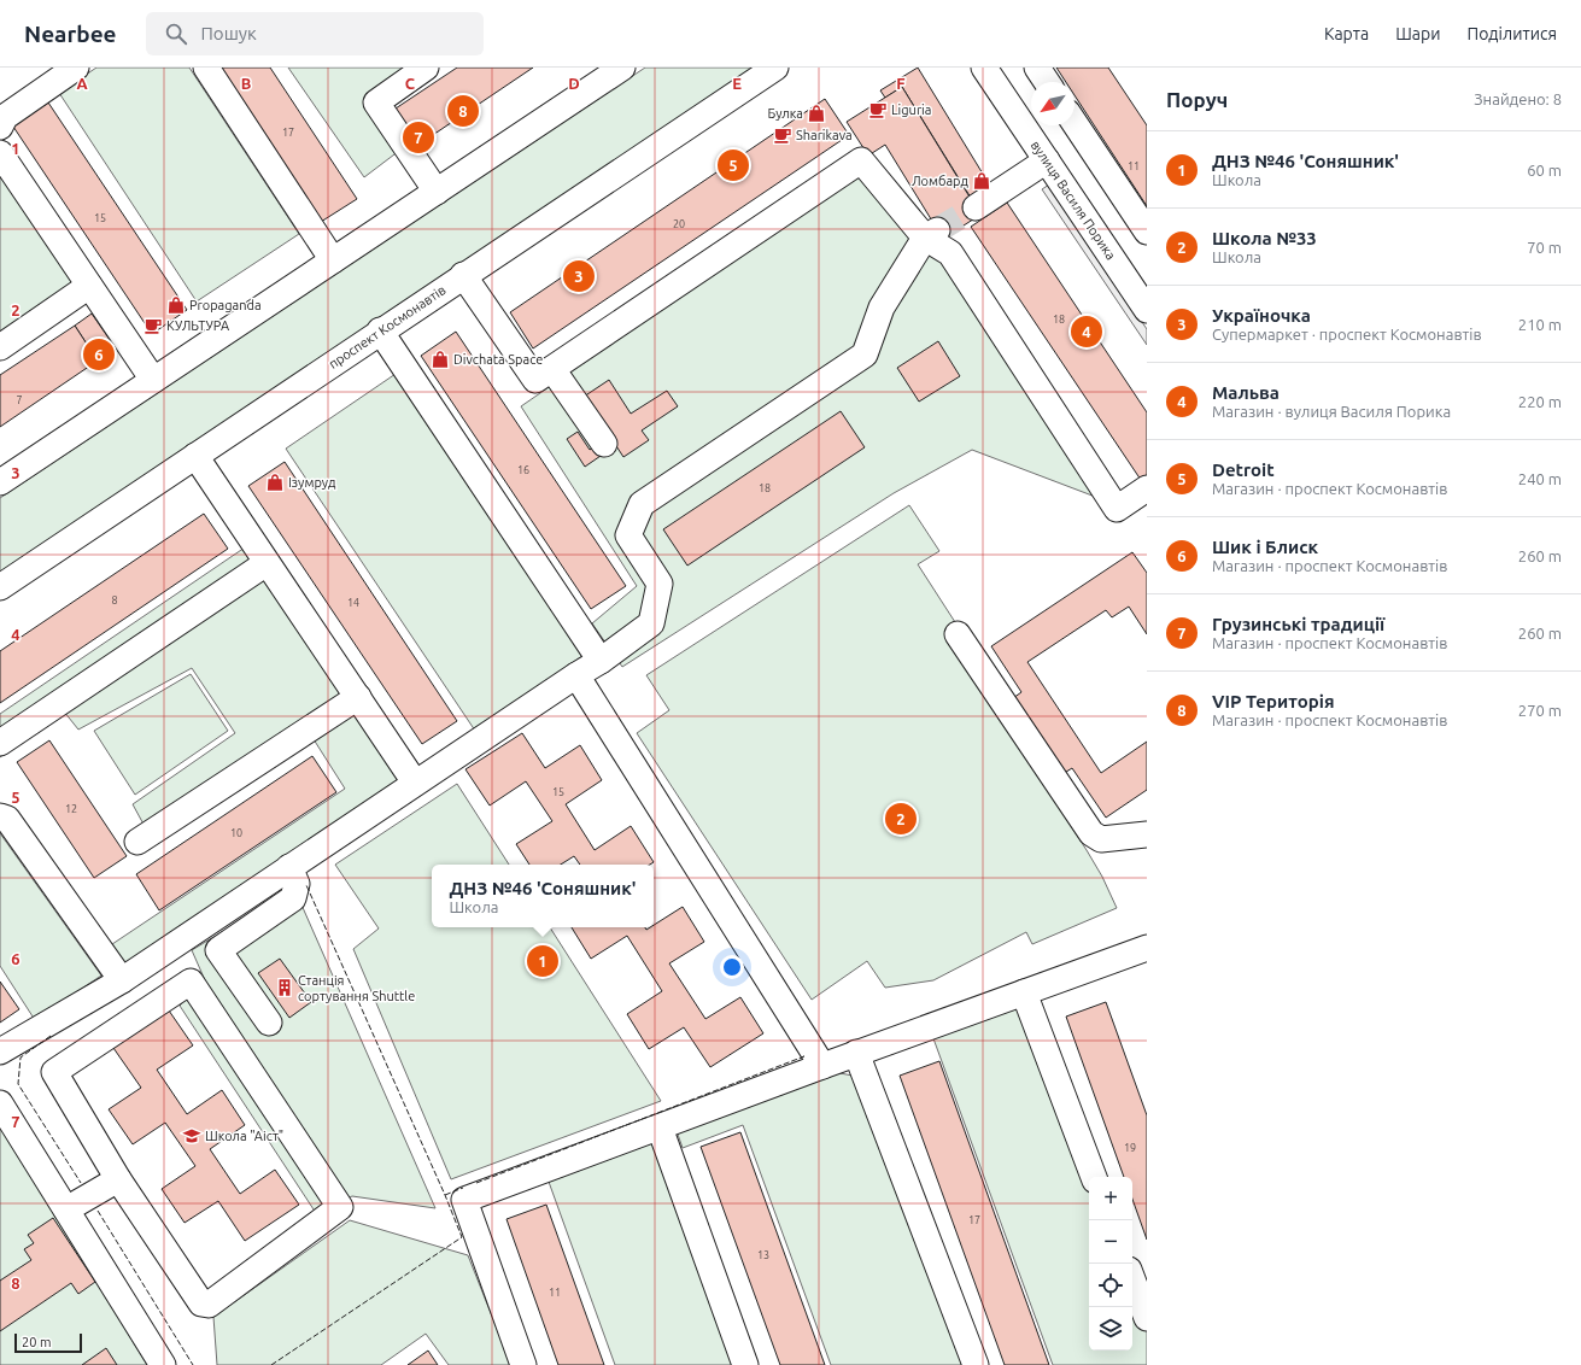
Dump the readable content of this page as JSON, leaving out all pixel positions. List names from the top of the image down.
{
  "streets": {
    "street": ["вулиця Василя Порика", "проспект Космонавтів"]
  },
  "places": {
    "cafe": ["Liguria", "Sharikava", "КУЛЬТУРА"],
    "shop": [
      "Булка",
      "Ломбард",
      "Propaganda",
      "Divchata Space",
      "Ізумруд"
    ],
    "building": ["Станція сортування Shuttle"],
    "school or university": ["Школа \"Аіст\""]
  },
  "house_numbers": [
    "17",
    "11",
    "15",
    "20",
    "18",
    "7",
    "16",
    "18",
    "8",
    "14",
    "15",
    "12",
    "10",
    "19",
    "17",
    "13",
    "11"
  ],
  "scale_bar": "20 m",
  "north": "bottom left",
  "page": {
    "header": "Nearbee",
    "search": "Пошук",
    "nav": ["Карта", "Шари", "Поділитися"],
    "heading": ["Поруч", "Знайдено: 8"],
    "pins": [
      "8",
      "7",
      "5",
      "3",
      "4",
      "6",
      "2",
      "1"
    ],
    "list": [
      {
        "mark": "1",
        "name": "ДНЗ №46 'Соняшник'",
        "note": "Школа",
        "value": "60 m"
      },
      {
        "mark": "2",
        "name": "Школа №33",
        "note": "Школа",
        "value": "70 m"
      },
      {
        "mark": "3",
        "name": "Україночка",
        "note": "Супермаркет · проспект Космонавтів",
        "value": "210 m"
      },
      {
        "mark": "4",
        "name": "Мальва",
        "note": "Магазин · вулиця Василя Порика",
        "value": "220 m"
      },
      {
        "mark": "5",
        "name": "Detroit",
        "note": "Магазин · проспект Космонавтів",
        "value": "240 m"
      },
      {
        "mark": "6",
        "name": "Шик і Блиск",
        "note": "Магазин · проспект Космонавтів",
        "value": "260 m"
      },
      {
        "mark": "7",
        "name": "Грузинські традиції",
        "note": "Магазин · проспект Космонавтів",
        "value": "260 m"
      },
      {
        "mark": "8",
        "name": "VIP Територія",
        "note": "Магазин · проспект Космонавтів",
        "value": "270 m"
      }
    ],
    "popup": ["ДНЗ №46 'Соняшник'", "Школа"],
    "map_buttons": ["+", "−"],
    "scale": "20 m"
  },
  "grid": {
    "columns": [
      "A",
      "B",
      "C",
      "D",
      "E",
      "F"
    ],
    "rows": [
      "1",
      "2",
      "3",
      "4",
      "5",
      "6",
      "7",
      "8"
    ]
  }
}
